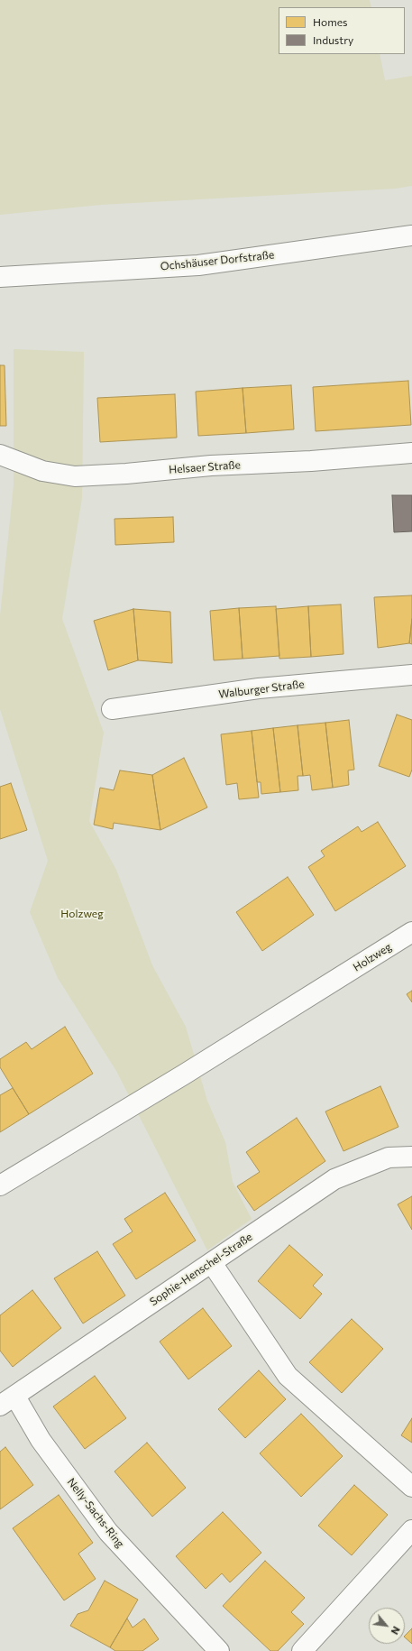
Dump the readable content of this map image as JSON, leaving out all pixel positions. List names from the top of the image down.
{
  "streets": {
    "street": [
      "Ochshäuser Dorfstraße",
      "Helsaer Straße",
      "Walburger Straße",
      "Holzweg",
      "Sophie-Henschel-Straße",
      "Nelly-Sachs-Ring"
    ]
  },
  "crossings": [
    ["Sophie-Henschel-Straße", "Nelly-Sachs-Ring"]
  ],
  "parks": ["Holzweg"],
  "legend": ["Homes", "Industry"],
  "north": "bottom right"
}
